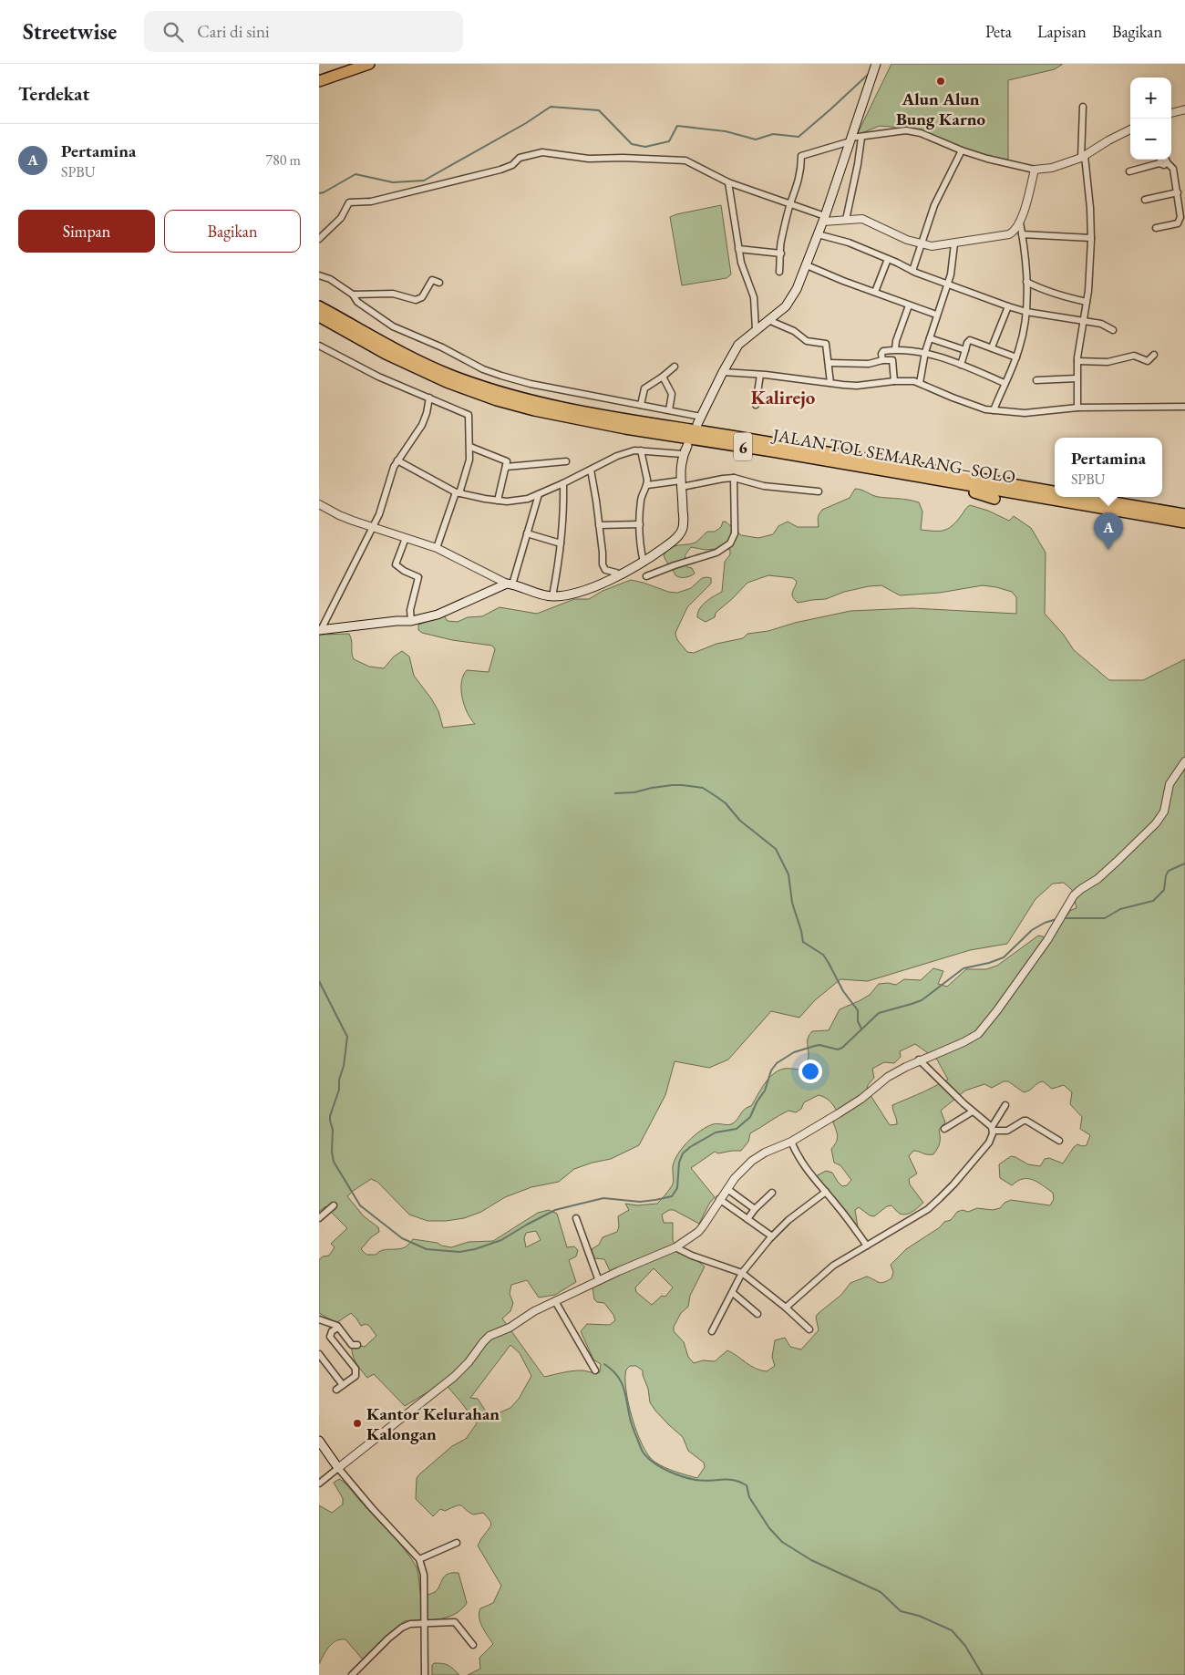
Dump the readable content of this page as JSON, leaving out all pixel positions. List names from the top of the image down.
{
  "streets": {
    "highway": ["6", "JALAN TOL SEMARANG–SOLO"]
  },
  "districts": ["Kalirejo"],
  "places": ["Alun Alun Bung Karno", "Kantor Kelurahan Kalongan"],
  "page": {
    "header": "Streetwise",
    "search": "Cari di sini",
    "nav": ["Peta", "Lapisan", "Bagikan"],
    "heading": "Terdekat",
    "map_buttons": ["+", "−"],
    "list": [
      {
        "mark": "A",
        "name": "Pertamina",
        "note": "SPBU",
        "value": "780 m"
      }
    ],
    "buttons": ["Simpan", "Bagikan"],
    "popup": ["Pertamina", "SPBU"],
    "pins": "A"
  }
}
